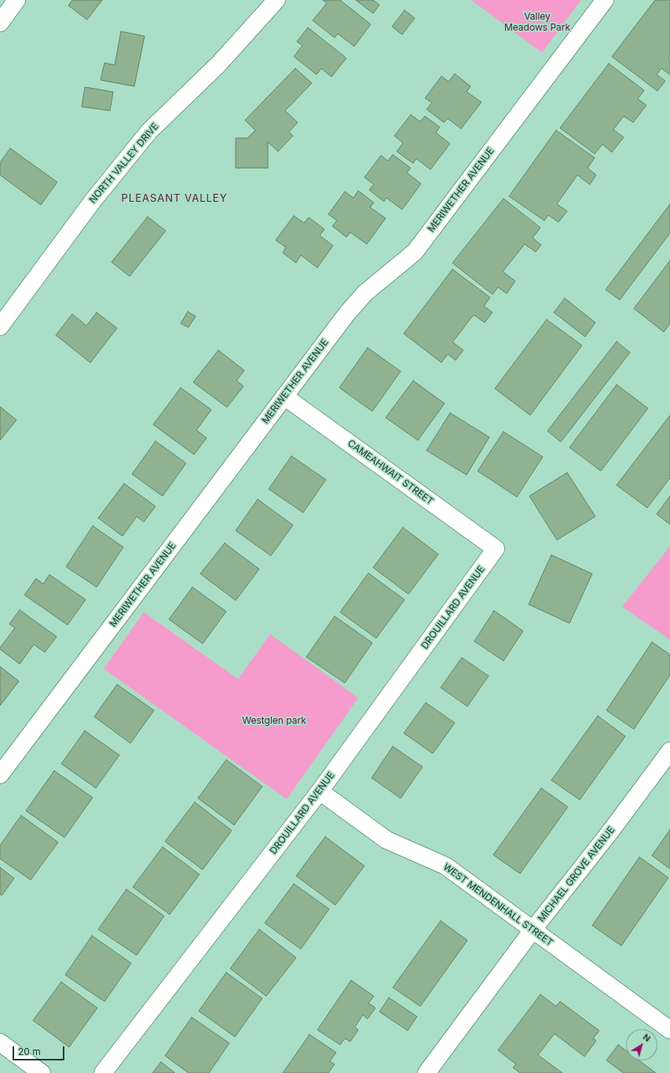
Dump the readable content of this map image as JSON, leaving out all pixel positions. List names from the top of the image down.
{
  "streets": {
    "street": [
      "NORTH VALLEY DRIVE",
      "MERIWETHER AVENUE",
      "CAMEAHWAIT STREET",
      "DROUILLARD AVENUE",
      "MICHAEL GROVE AVENUE",
      "WEST MENDENHALL STREET"
    ]
  },
  "crossings": [
    ["MERIWETHER AVENUE", "CAMEAHWAIT STREET"],
    ["CAMEAHWAIT STREET", "DROUILLARD AVENUE"],
    ["DROUILLARD AVENUE", "WEST MENDENHALL STREET"],
    ["MICHAEL GROVE AVENUE", "WEST MENDENHALL STREET"]
  ],
  "districts": ["PLEASANT VALLEY"],
  "parks": ["Valley Meadows Park", "Westglen park"],
  "scale_bar": "20 m",
  "north": "top right"
}
